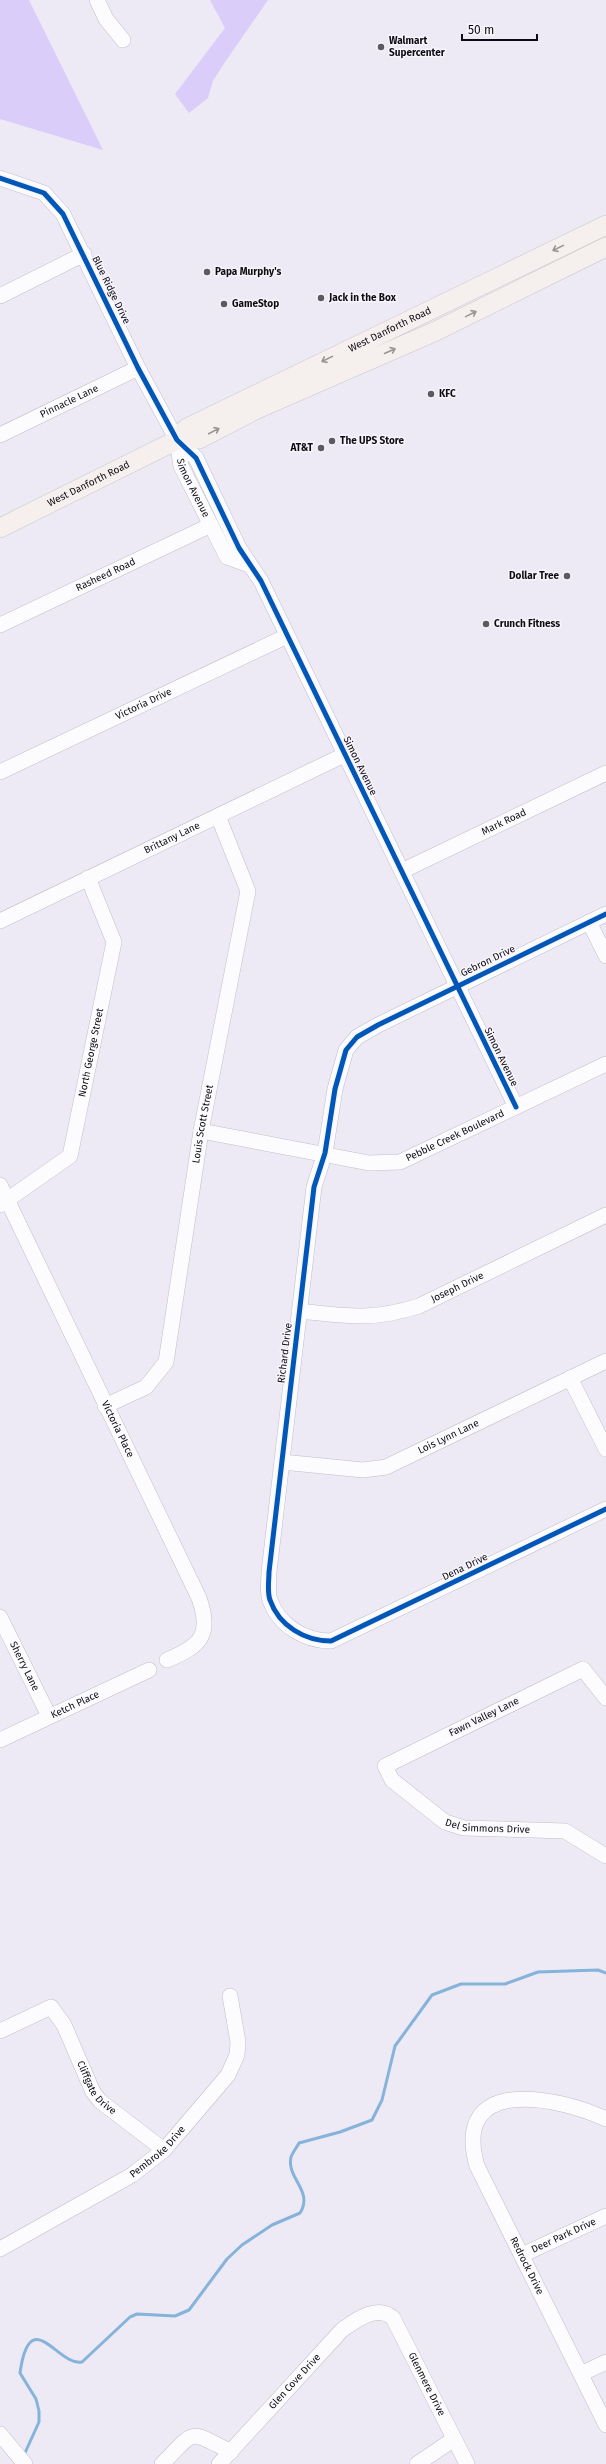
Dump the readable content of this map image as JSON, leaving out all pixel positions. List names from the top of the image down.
{
  "streets": {
    "main road": ["West Danforth Road"],
    "street": [
      "Blue Ridge Drive",
      "Pinnacle Lane",
      "Simon Avenue",
      "Rasheed Road",
      "Victoria Drive",
      "Mark Road",
      "Brittany Lane",
      "Gebron Drive",
      "North George Street",
      "Louis Scott Street",
      "Pebble Creek Boulevard",
      "Joseph Drive",
      "Richard Drive",
      "Victoria Place",
      "Lois Lynn Lane",
      "Dena Drive",
      "Sherry Lane",
      "Ketch Place",
      "Fawn Valley Lane",
      "Del Simmons Drive",
      "Cliffgate Drive",
      "Pembroke Drive",
      "Deer Park Drive",
      "Redrock Drive",
      "Glen Cove Drive",
      "Glenmere Drive"
    ]
  },
  "crossings": [
    ["Blue Ridge Drive", "West Danforth Road"],
    ["Blue Ridge Drive", "Pinnacle Lane"],
    ["Blue Ridge Drive", "Simon Avenue"],
    ["West Danforth Road", "Simon Avenue"],
    ["Simon Avenue", "Rasheed Road"],
    ["Simon Avenue", "Victoria Drive"],
    ["Simon Avenue", "Mark Road"],
    ["Simon Avenue", "Brittany Lane"],
    ["Simon Avenue", "Gebron Drive"],
    ["Simon Avenue", "Pebble Creek Boulevard"],
    ["Brittany Lane", "North George Street"],
    ["Brittany Lane", "Louis Scott Street"],
    ["Gebron Drive", "Richard Drive"],
    ["North George Street", "Victoria Place"],
    ["Louis Scott Street", "Pebble Creek Boulevard"],
    ["Louis Scott Street", "Victoria Place"],
    ["Pebble Creek Boulevard", "Richard Drive"],
    ["Joseph Drive", "Richard Drive"],
    ["Richard Drive", "Lois Lynn Lane"],
    ["Richard Drive", "Dena Drive"],
    ["Sherry Lane", "Ketch Place"],
    ["Fawn Valley Lane", "Del Simmons Drive"],
    ["Cliffgate Drive", "Pembroke Drive"],
    ["Deer Park Drive", "Redrock Drive"],
    ["Glen Cove Drive", "Glenmere Drive"]
  ],
  "places": [
    "Walmart Supercenter",
    "Papa Murphy's",
    "Jack in the Box",
    "GameStop",
    "KFC",
    "The UPS Store",
    "AT&T",
    "Dollar Tree",
    "Crunch Fitness"
  ],
  "scale_bar": "50 m"
}
